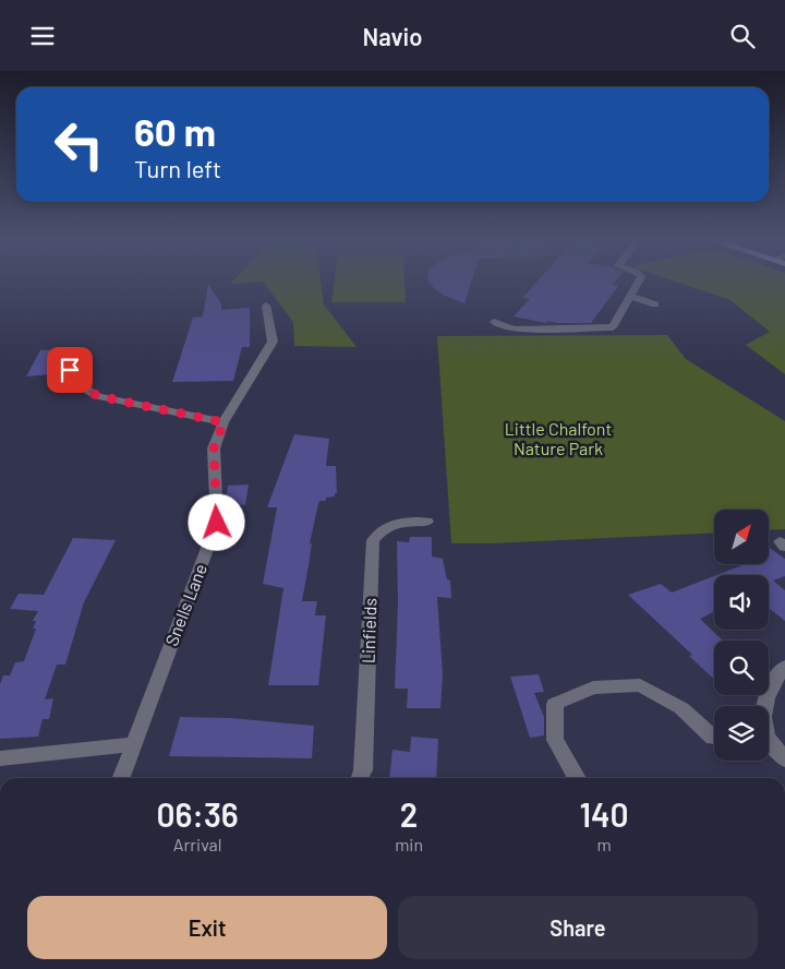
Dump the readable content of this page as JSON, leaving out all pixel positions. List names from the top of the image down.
{
  "streets": {
    "street": ["Snells Lane", "Linfields"]
  },
  "parks": ["Little Chalfont Nature Park"],
  "north": "top right",
  "page": {
    "header": "Navio",
    "turn": ["60 m", "Turn left"],
    "eta": [
      "06:36",
      "Arrival",
      "2",
      "min",
      "140",
      "m"
    ],
    "buttons": ["Exit", "Share"]
  }
}
